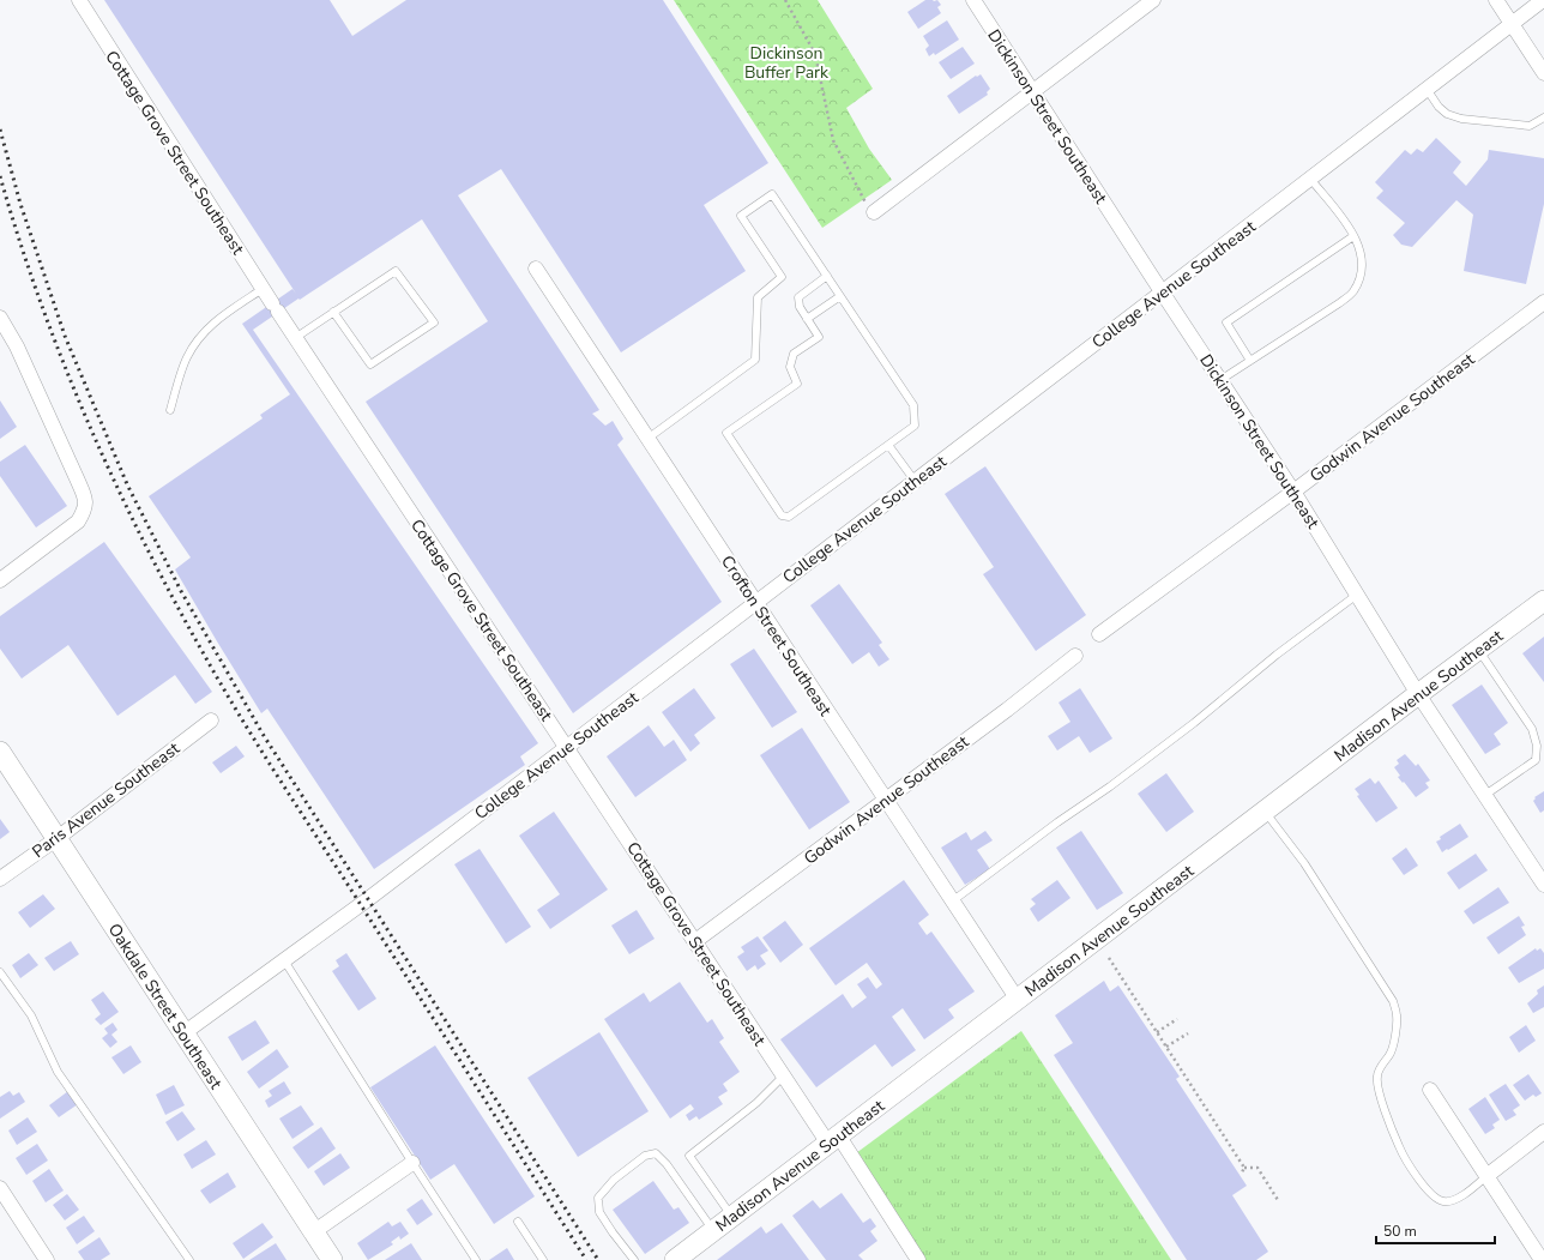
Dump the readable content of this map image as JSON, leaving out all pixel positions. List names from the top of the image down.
{
  "streets": {
    "street": [
      "Dickinson Street Southeast",
      "Cottage Grove Street Southeast",
      "College Avenue Southeast",
      "Godwin Avenue Southeast",
      "Crofton Street Southeast",
      "Madison Avenue Southeast",
      "Paris Avenue Southeast",
      "Oakdale Street Southeast"
    ]
  },
  "crossings": [
    ["Dickinson Street Southeast", "College Avenue Southeast"],
    ["Dickinson Street Southeast", "Godwin Avenue Southeast"],
    ["Dickinson Street Southeast", "Madison Avenue Southeast"],
    ["Cottage Grove Street Southeast", "College Avenue Southeast"],
    ["Cottage Grove Street Southeast", "Godwin Avenue Southeast"],
    ["Cottage Grove Street Southeast", "Madison Avenue Southeast"],
    ["College Avenue Southeast", "Crofton Street Southeast"],
    ["College Avenue Southeast", "Oakdale Street Southeast"],
    ["Godwin Avenue Southeast", "Crofton Street Southeast"],
    ["Crofton Street Southeast", "Madison Avenue Southeast"],
    ["Paris Avenue Southeast", "Oakdale Street Southeast"]
  ],
  "parks": ["Dickinson Buffer Park"],
  "scale_bar": "50 m"
}
